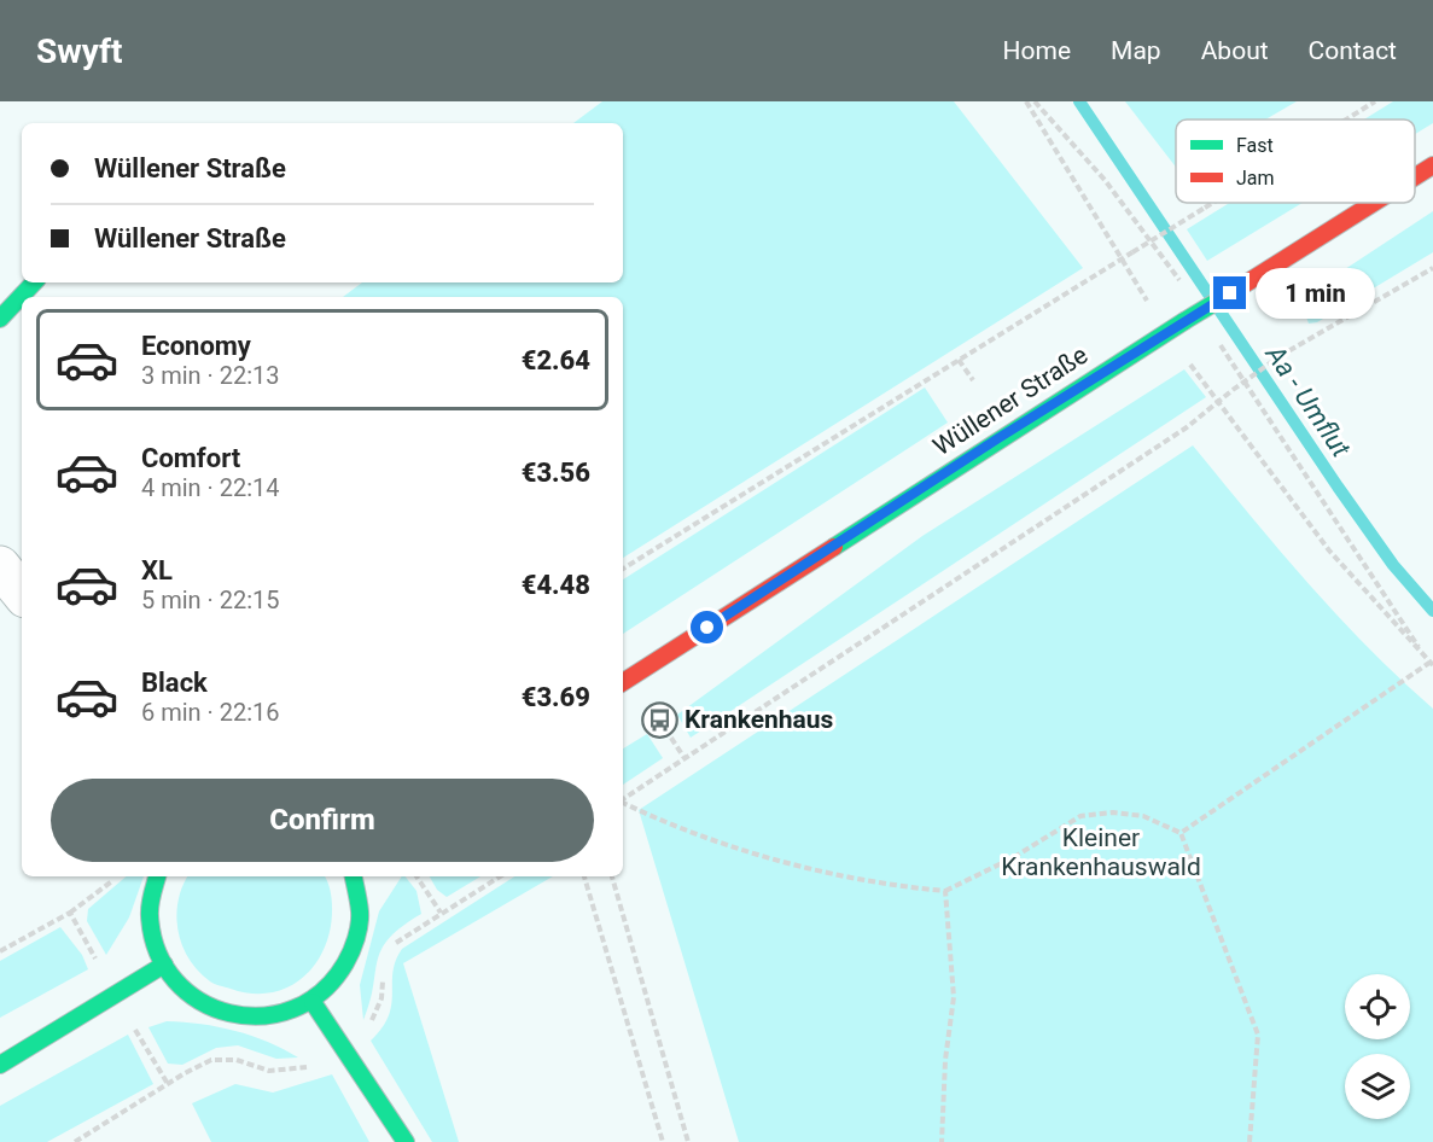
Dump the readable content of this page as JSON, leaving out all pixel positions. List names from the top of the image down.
{
  "streets": {
    "main road": ["Wüllener Straße"]
  },
  "water": ["Aa - Umflut"],
  "parks": ["Kleiner Krankenhauswald"],
  "places": {
    "bus stop": ["Krankenhaus"]
  },
  "legend": ["Fast", "Jam"],
  "page": {
    "header": "Swyft",
    "nav": [
      "Home",
      "Map",
      "About",
      "Contact"
    ],
    "banner": ["Wüllener Straße", "Wüllener Straße"],
    "bubble": "1 min",
    "list": [
      {
        "name": "Economy",
        "note": "3 min · 22:13",
        "value": "€2.64"
      },
      {
        "name": "Comfort",
        "note": "4 min · 22:14",
        "value": "€3.56"
      },
      {
        "name": "XL",
        "note": "5 min · 22:15",
        "value": "€4.48"
      },
      {
        "name": "Black",
        "note": "6 min · 22:16",
        "value": "€3.69"
      }
    ],
    "buttons": "Confirm"
  }
}
